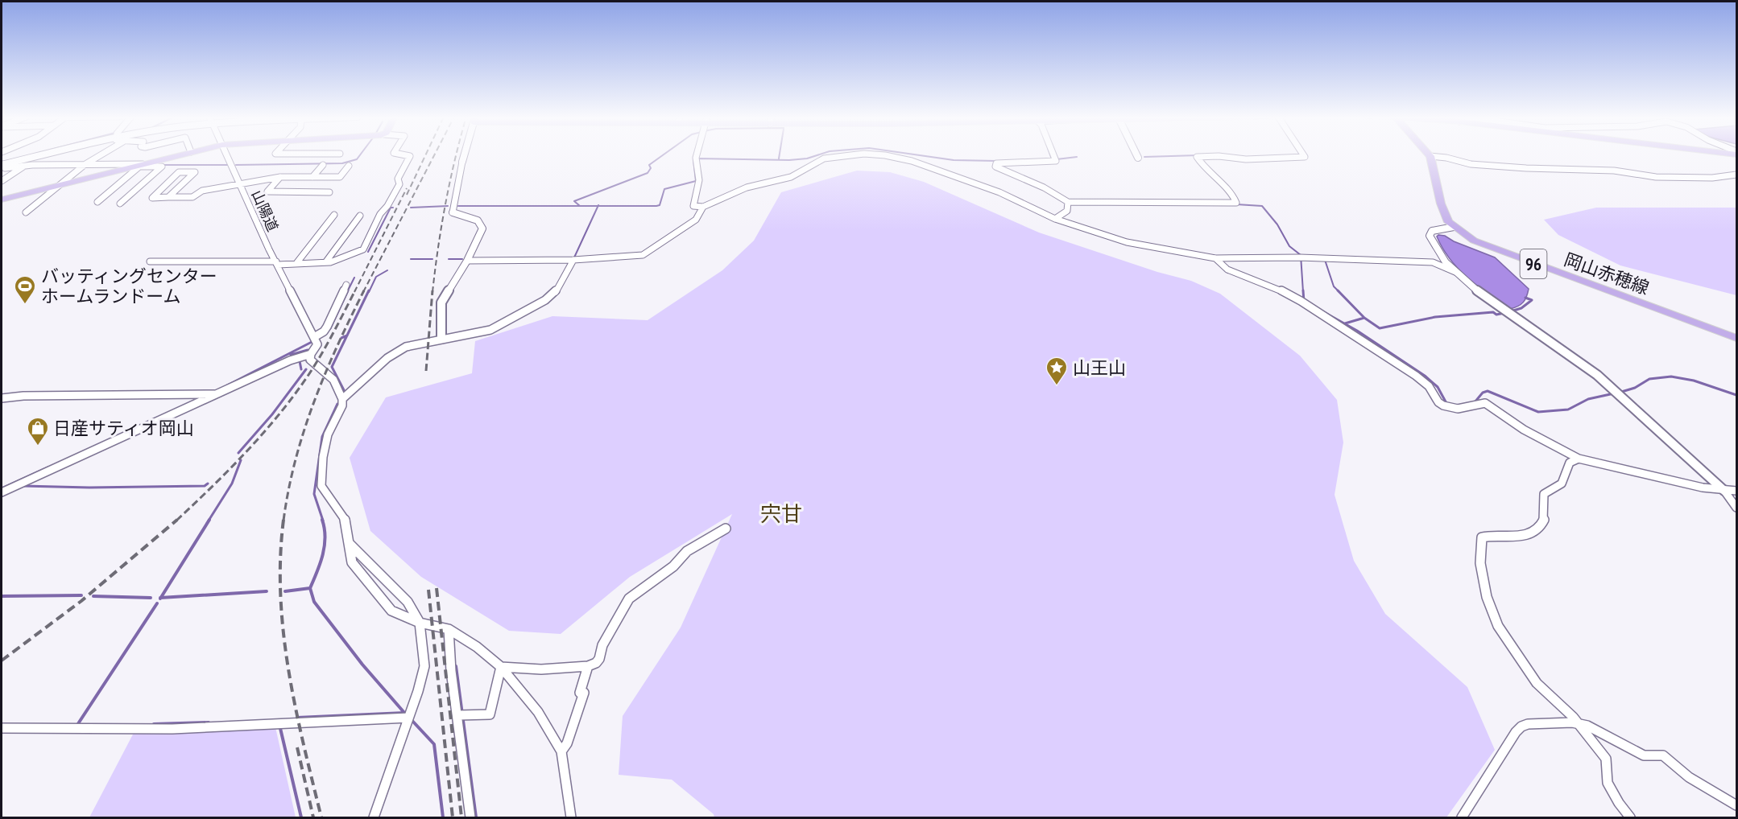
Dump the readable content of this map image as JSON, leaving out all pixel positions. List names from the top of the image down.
{
  "streets": {
    "main road": ["96", "岡山赤穂線"],
    "street": ["山陽道"]
  },
  "districts": ["宍甘"],
  "places": {
    "sports": ["バッティングセンター ホームランドーム"],
    "place": ["山王山"],
    "shop": ["日産サティオ岡山"]
  }
}
